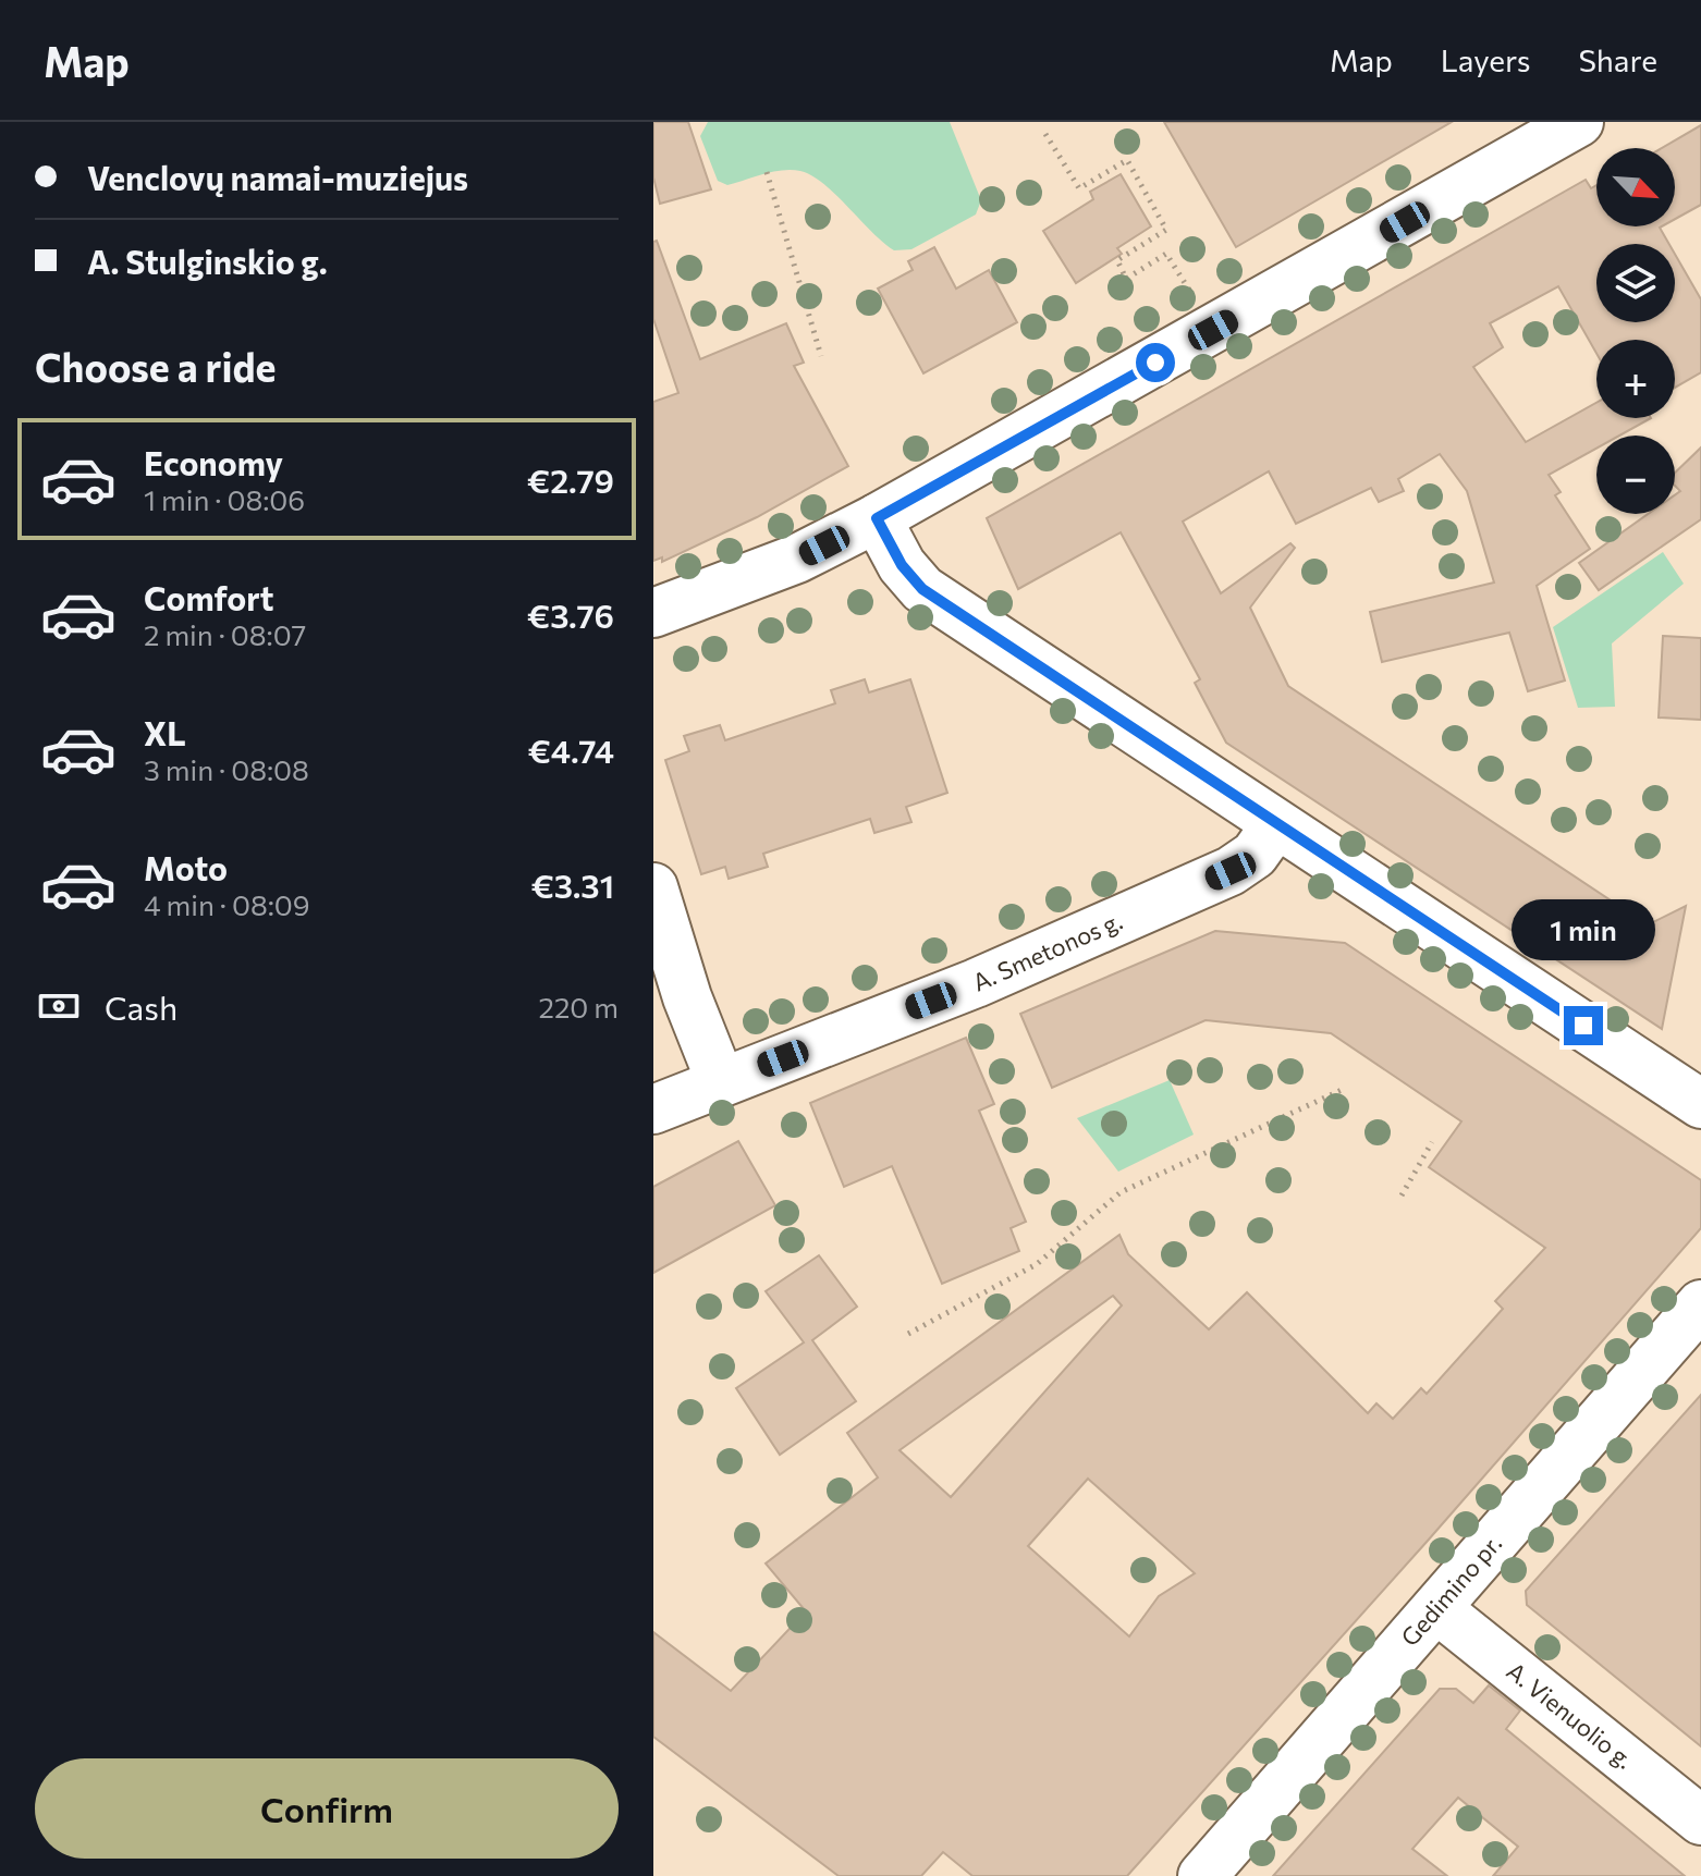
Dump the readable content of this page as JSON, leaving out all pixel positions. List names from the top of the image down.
{
  "streets": {
    "main road": ["A. Smetonos g.", "Gedimino pr.", "A. Vienuolio g."]
  },
  "crossings": [
    ["Gedimino pr.", "A. Vienuolio g."]
  ],
  "north": "bottom right",
  "page": {
    "header": "Map",
    "nav": ["Map", "Layers", "Share"],
    "banner": ["Venclovų namai-muziejus", "A. Stulginskio g."],
    "map_buttons": ["+", "−"],
    "heading": "Choose a ride",
    "list": [
      {
        "name": "Economy",
        "note": "1 min · 08:06",
        "value": "€2.79"
      },
      {
        "name": "Comfort",
        "note": "2 min · 08:07",
        "value": "€3.76"
      },
      {
        "name": "XL",
        "note": "3 min · 08:08",
        "value": "€4.74"
      },
      {
        "name": "Moto",
        "note": "4 min · 08:09",
        "value": "€3.31"
      }
    ],
    "bubble": "1 min",
    "pay": ["Cash", "220 m"],
    "buttons": "Confirm"
  }
}
